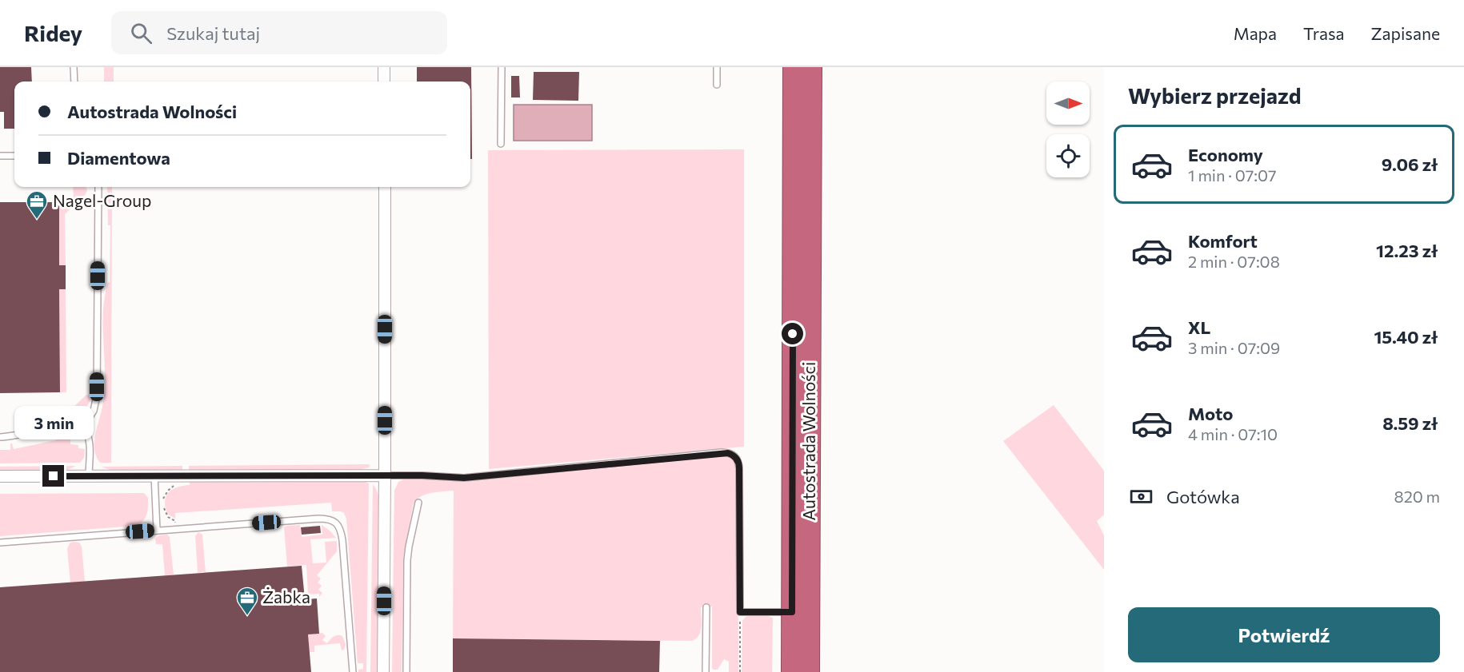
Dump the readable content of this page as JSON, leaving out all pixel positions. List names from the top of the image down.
{
  "streets": {
    "highway": ["Autostrada Wolności"]
  },
  "places": {
    "office": ["Nagel-Group", "Żabka"]
  },
  "north": "right",
  "page": {
    "header": "Ridey",
    "search": "Szukaj tutaj",
    "nav": ["Mapa", "Trasa", "Zapisane"],
    "heading": "Wybierz przejazd",
    "banner": ["Autostrada Wolności", "Diamentowa"],
    "list": [
      {
        "name": "Economy",
        "note": "1 min · 07:07",
        "value": "9.06 zł"
      },
      {
        "name": "Komfort",
        "note": "2 min · 07:08",
        "value": "12.23 zł"
      },
      {
        "name": "XL",
        "note": "3 min · 07:09",
        "value": "15.40 zł"
      },
      {
        "name": "Moto",
        "note": "4 min · 07:10",
        "value": "8.59 zł"
      }
    ],
    "bubble": "3 min",
    "pay": ["Gotówka", "820 m"],
    "buttons": "Potwierdź"
  }
}
